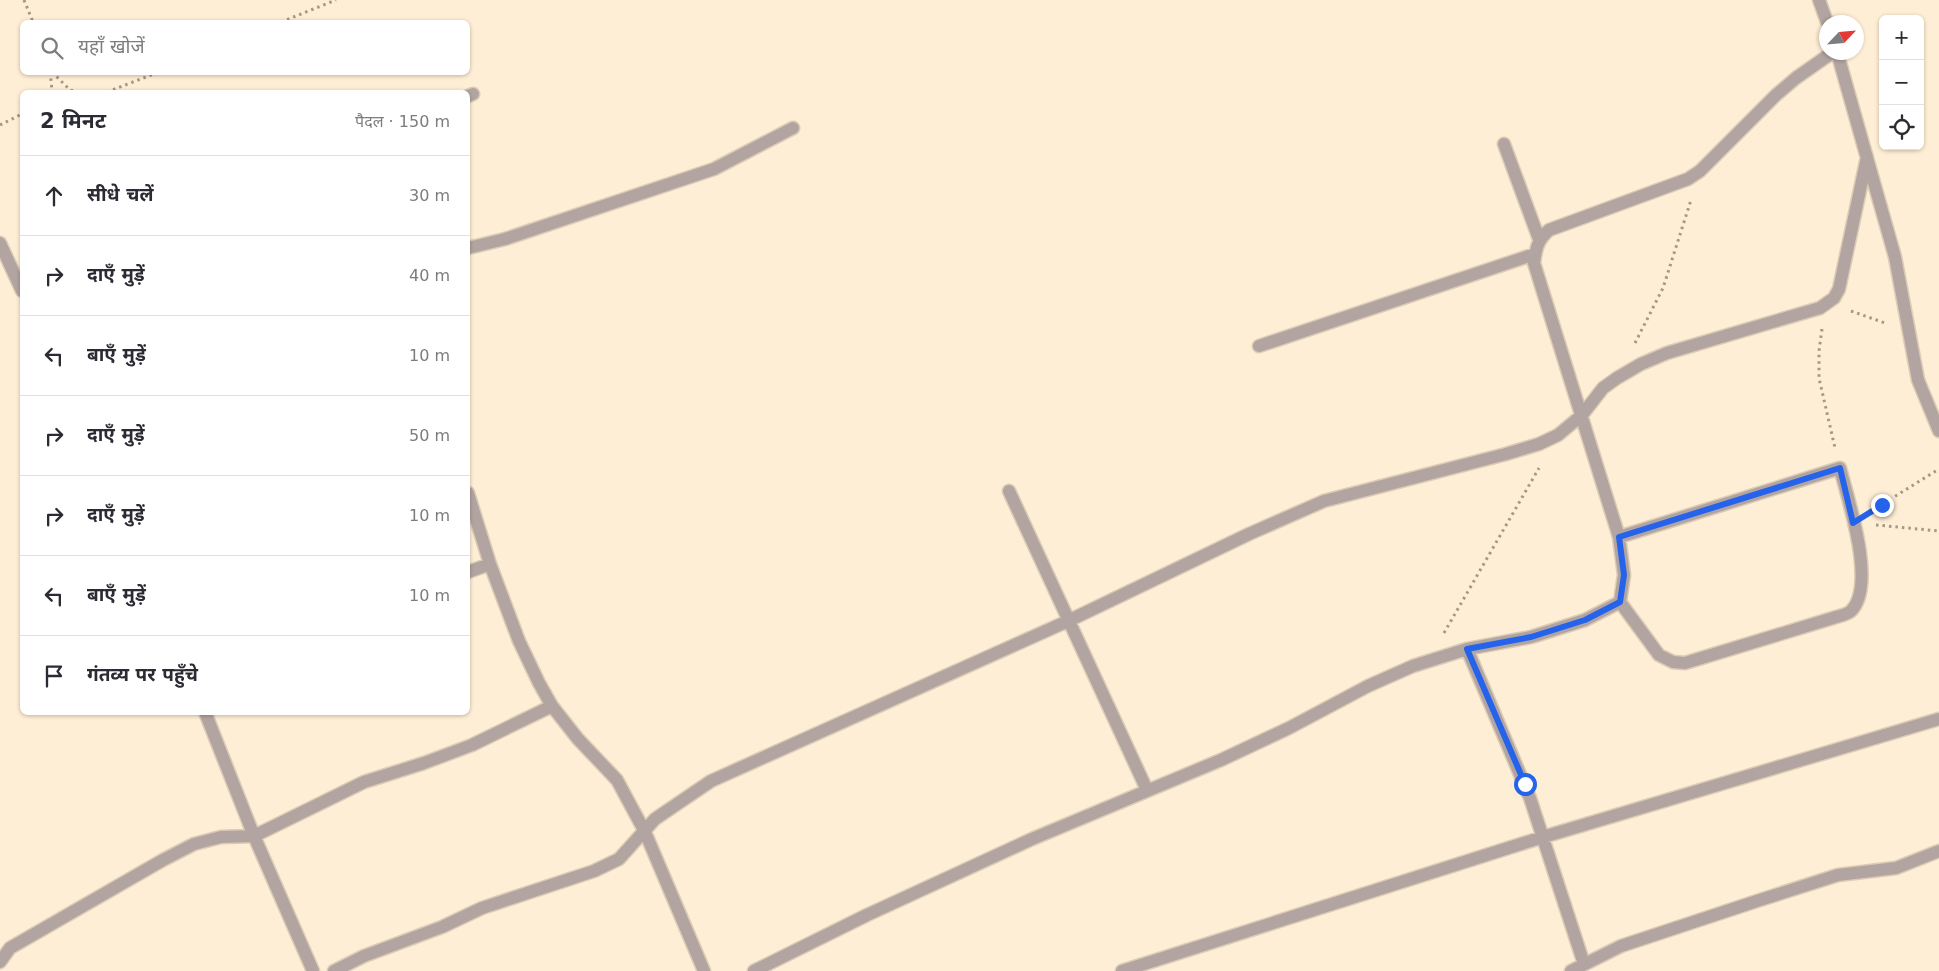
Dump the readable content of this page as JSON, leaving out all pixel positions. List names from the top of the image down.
{
  "north": "top right",
  "page": {
    "map_buttons": ["+", "−"],
    "search": "यहाँ खोजें",
    "heading": ["2 मिनट", "पैदल · 150 m"],
    "list": [
      ["सीधे चलें", "30 m"],
      ["दाएँ मुड़ें", "40 m"],
      ["बाएँ मुड़ें", "10 m"],
      ["दाएँ मुड़ें", "50 m"],
      ["दाएँ मुड़ें", "10 m"],
      ["बाएँ मुड़ें", "10 m"],
      "गंतव्य पर पहुँचे"
    ]
  }
}
